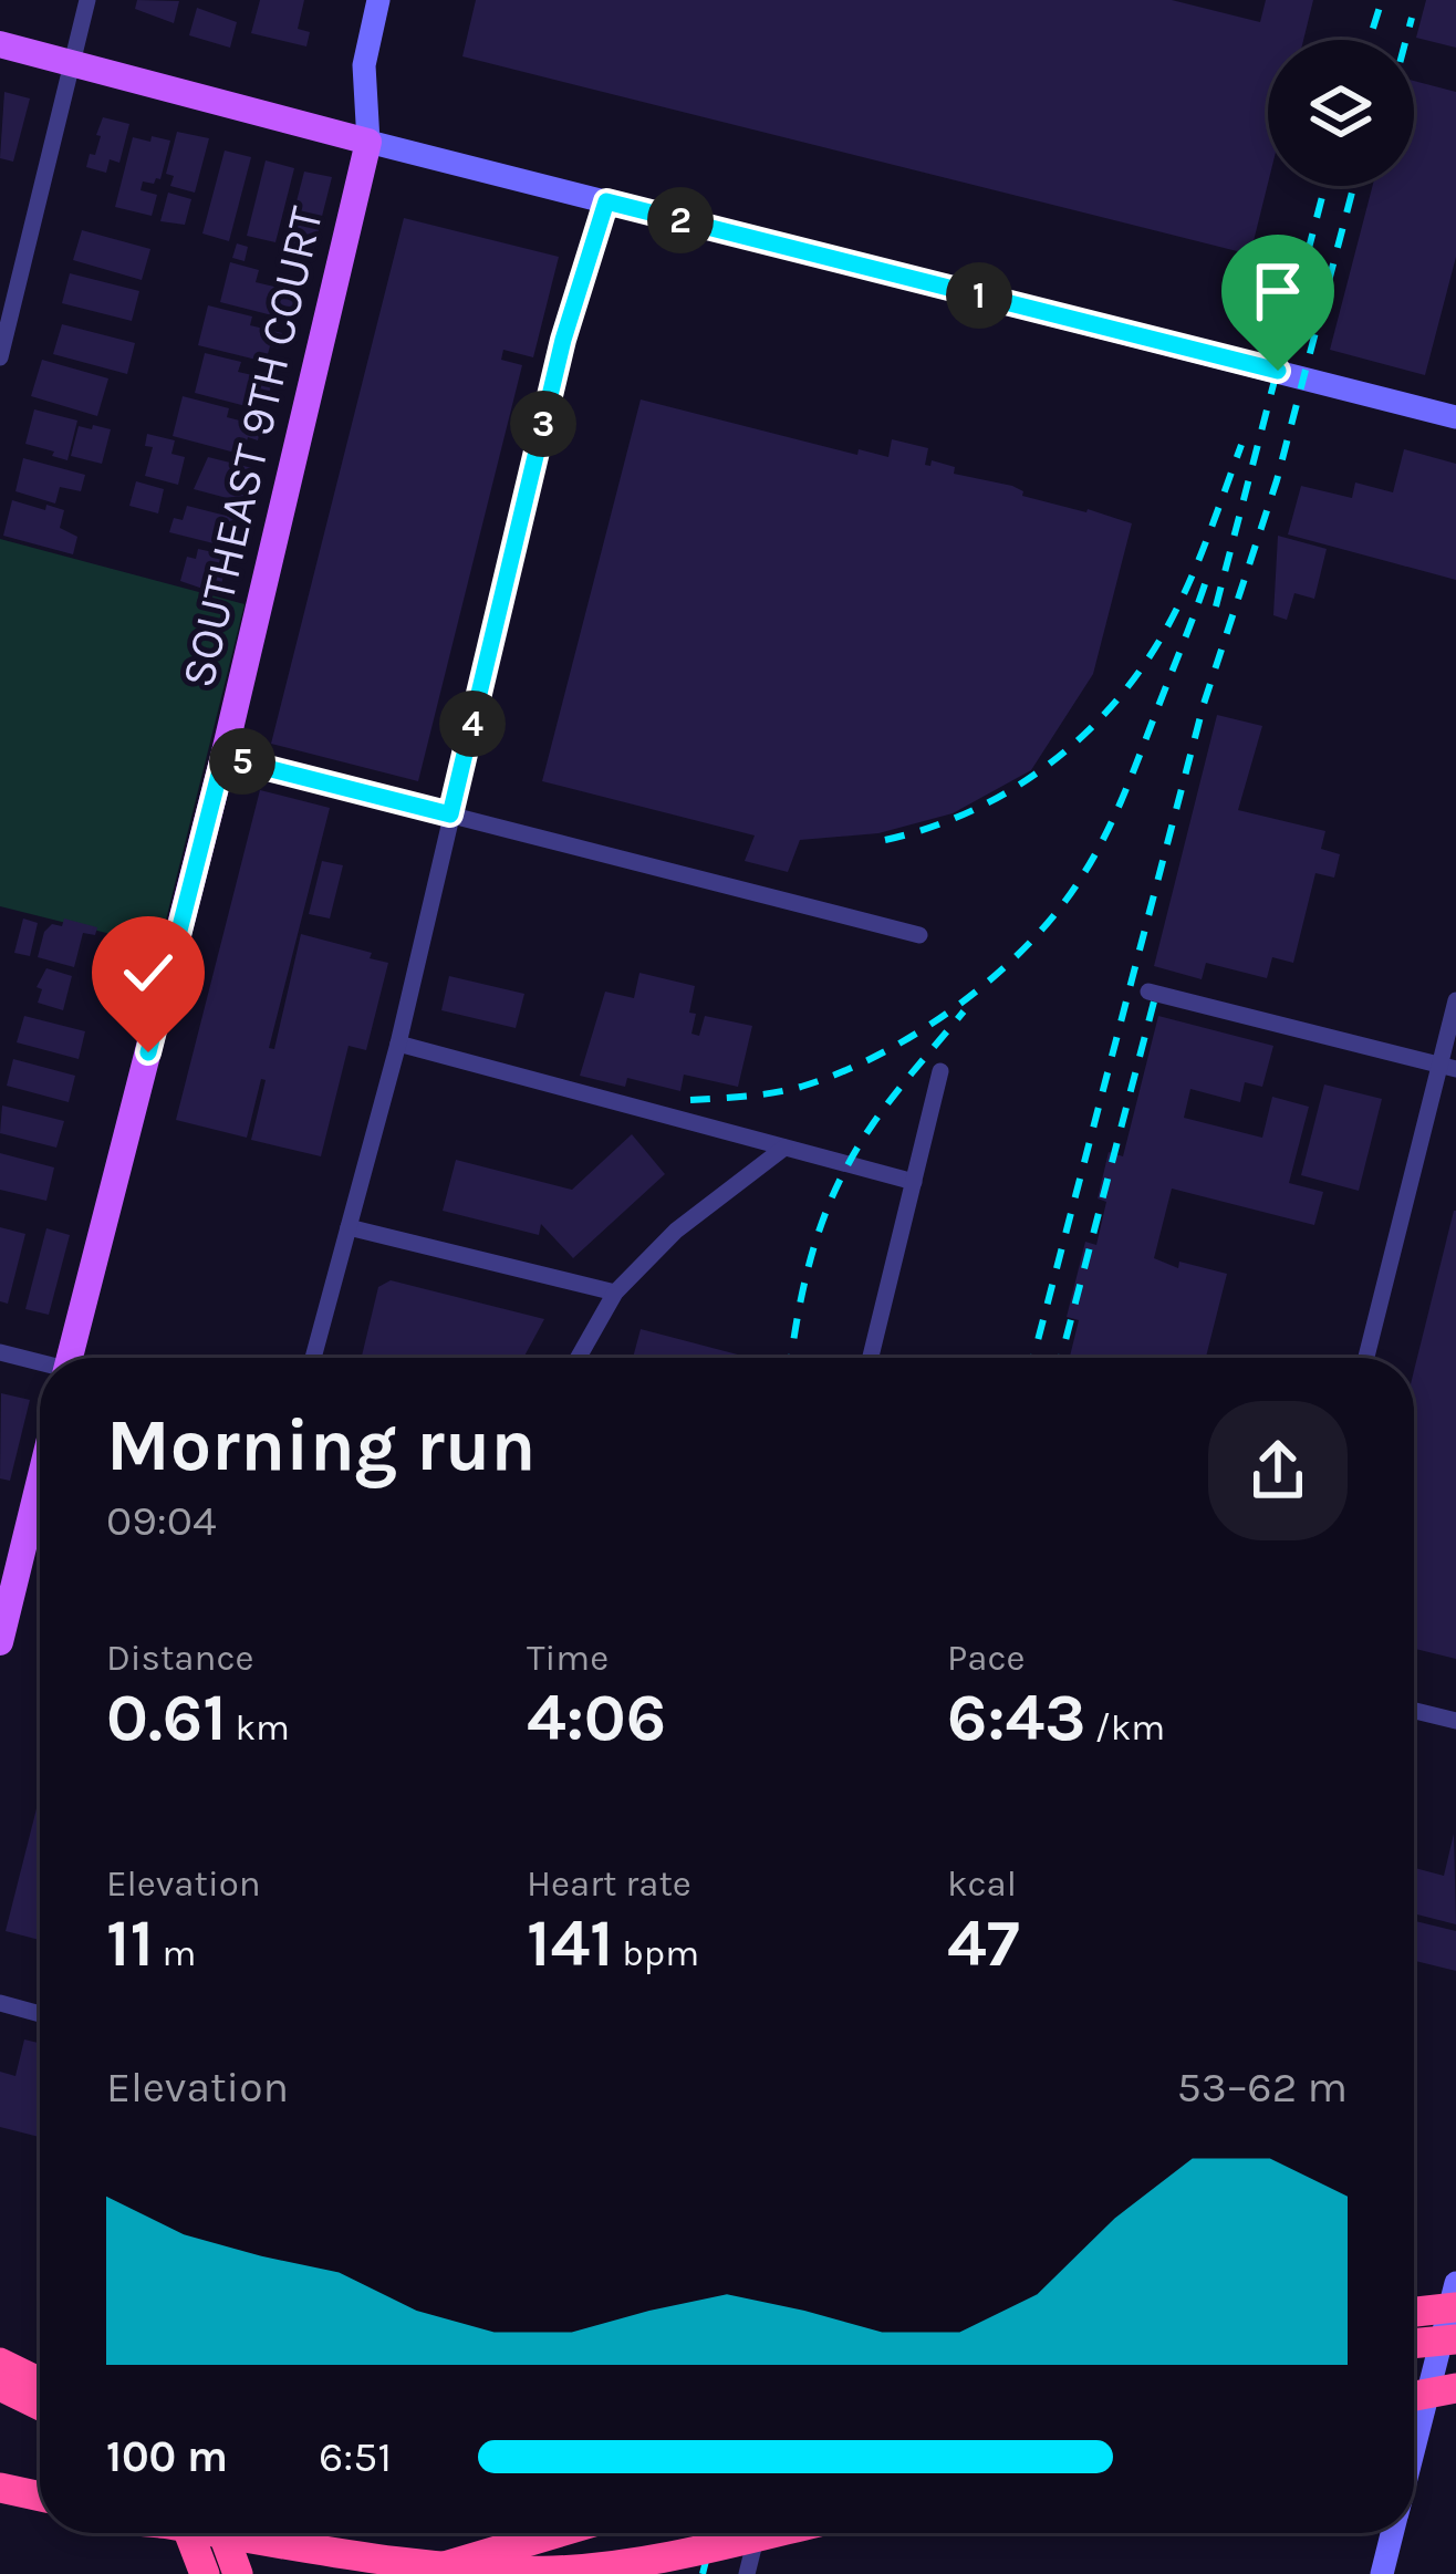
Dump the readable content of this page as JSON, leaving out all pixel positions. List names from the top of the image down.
{
  "streets": {
    "main road": ["SOUTHEAST 9TH COURT"]
  },
  "page": {
    "pins": [
      "2",
      "1",
      "3",
      "4",
      "5"
    ],
    "heading": ["Morning run", "09:04"],
    "stats": [
      ["Distance", "0.61 km"],
      ["Time", "4:06"],
      ["Pace", "6:43 /km"],
      ["Elevation", "11 m"],
      ["Heart rate", "141 bpm"],
      ["kcal", "47"]
    ],
    "chart": ["Elevation", "53–62 m"],
    "list": [
      {
        "name": "100 m",
        "note": "6:51"
      }
    ]
  }
}
